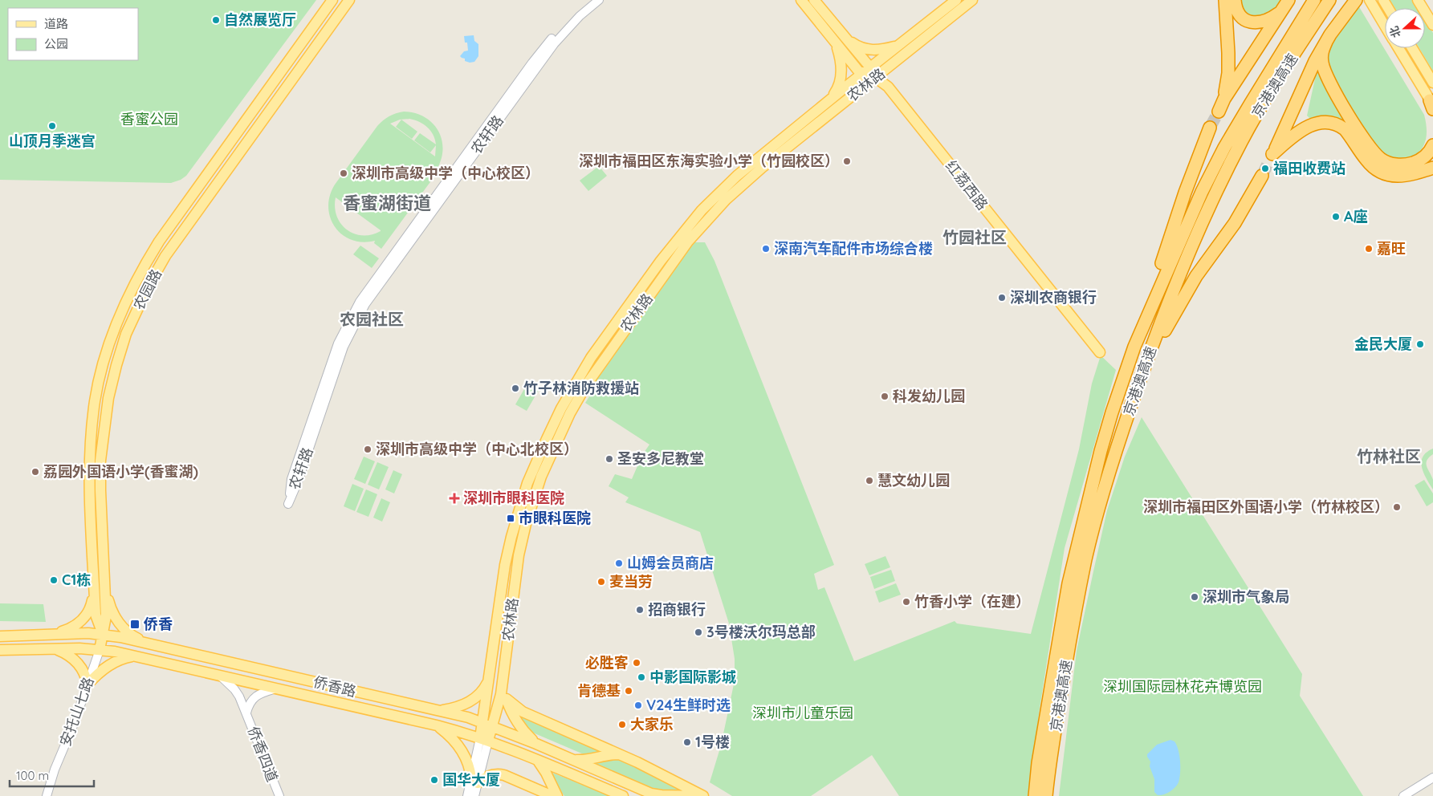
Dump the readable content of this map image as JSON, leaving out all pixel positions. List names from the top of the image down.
{
  "streets": {
    "highway": ["京港澳高速"],
    "main road": [
      "农林路",
      "红荔西路",
      "农园路",
      "侨香路"
    ],
    "street": ["农轩路", "安托山七路", "侨香四道"]
  },
  "crossings": [
    ["农林路", "红荔西路"],
    ["农林路", "侨香路"],
    ["农园路", "侨香路"],
    ["农园路", "安托山七路"],
    ["侨香路", "安托山七路"],
    ["侨香路", "侨香四道"]
  ],
  "districts": [
    "香蜜湖街道",
    "竹园社区",
    "农园社区",
    "竹林社区"
  ],
  "parks": ["香蜜公园", "深圳国际园林花卉博览园", "深圳市儿童乐园"],
  "places": {
    "other": [
      "自然展览厅",
      "山顶月季迷宫",
      "深圳市福田区东海实验小学（竹园校区）",
      "福田收费站",
      "深圳市高级中学（中心校区）",
      "A座",
      "深南汽车配件市场综合楼",
      "嘉旺",
      "深圳农商银行",
      "金民大厦",
      "竹子林消防救援站",
      "科发幼儿园",
      "深圳市高级中学（中心北校区）",
      "圣安多尼教堂",
      "荔园外国语小学(香蜜湖)",
      "慧文幼儿园",
      "深圳市福田区外国语小学（竹林校区）",
      "山姆会员商店",
      "C1栋",
      "麦当劳",
      "深圳市气象局",
      "竹香小学（在建）",
      "招商银行",
      "3号楼沃尔玛总部",
      "必胜客",
      "中影国际影城",
      "肯德基",
      "V24生鲜时选",
      "大家乐",
      "1号楼",
      "国华大厦"
    ],
    "health": ["深圳市眼科医院"],
    "transit": ["市眼科医院", "侨香"]
  },
  "legend": ["道路", "公园"],
  "scale_bar": "100 m",
  "north": "left"
}
